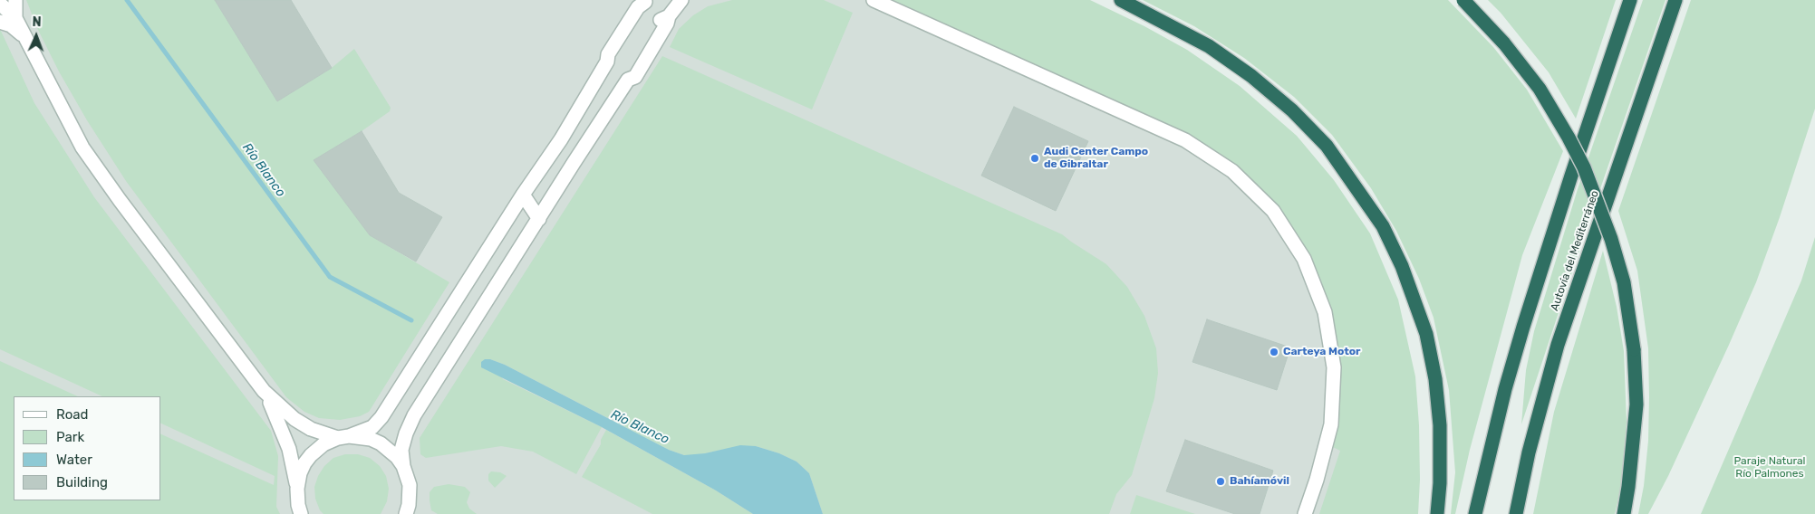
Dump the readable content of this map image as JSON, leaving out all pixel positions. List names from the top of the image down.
{
  "streets": {
    "highway": ["Autovía del Mediterráneo"]
  },
  "water": ["Río Blanco"],
  "parks": ["Paraje Natural Río Palmones"],
  "places": ["Audi Center Campo de Gibraltar", "Carteya Motor", "Bahíamóvil"],
  "legend": [
    "Road",
    "Park",
    "Water",
    "Building"
  ],
  "north": "top"
}
